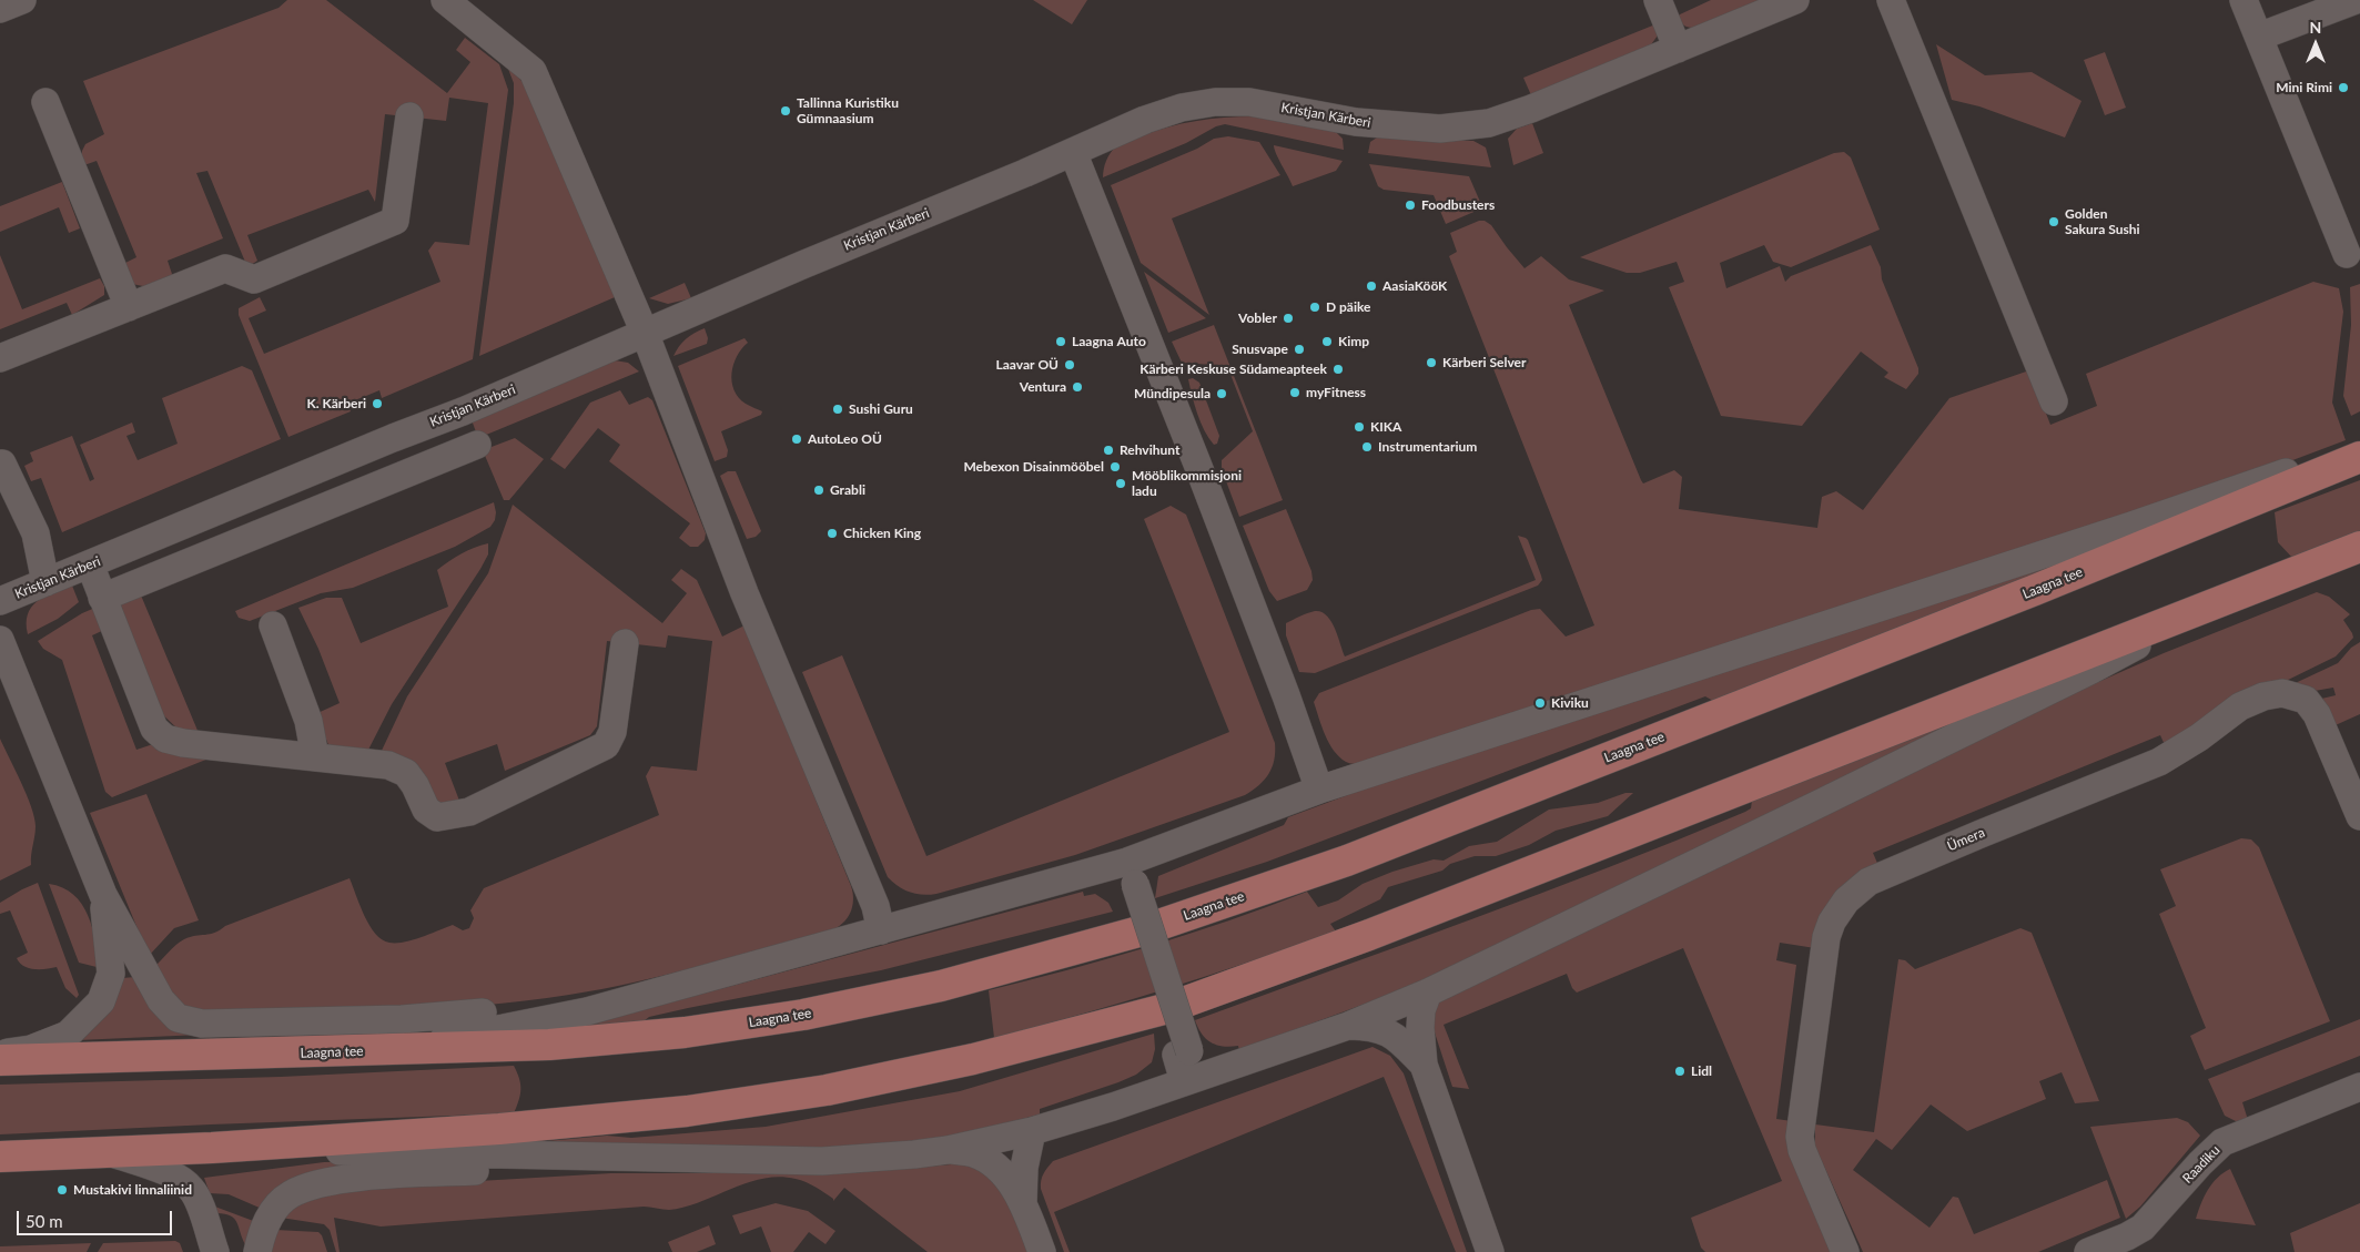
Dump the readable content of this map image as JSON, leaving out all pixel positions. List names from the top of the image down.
{
  "streets": {
    "main road": ["Laagna tee"],
    "street": ["Kristjan Kärberi", "Ümera", "Raadiku"]
  },
  "places": [
    "Mini Rimi",
    "Tallinna Kuristiku Gümnaasium",
    "Foodbusters",
    "Golden Sakura Sushi",
    "AasiaKööK",
    "D päike",
    "Vobler",
    "Laagna Auto",
    "Kimp",
    "Snusvape",
    "Kärberi Selver",
    "Laavar OÜ",
    "Kärberi Keskuse Südameapteek",
    "Ventura",
    "myFitness",
    "Mündipesula",
    "K. Kärberi",
    "Sushi Guru",
    "KIKA",
    "AutoLeo OÜ",
    "Instrumentarium",
    "Rehvihunt",
    "Mebexon Disainmööbel",
    "Mööblikommisjoni ladu",
    "Grabli",
    "Chicken King",
    "Kiviku",
    "Lidl",
    "Mustakivi linnaliinid"
  ],
  "scale_bar": "50 m",
  "north": "top"
}
